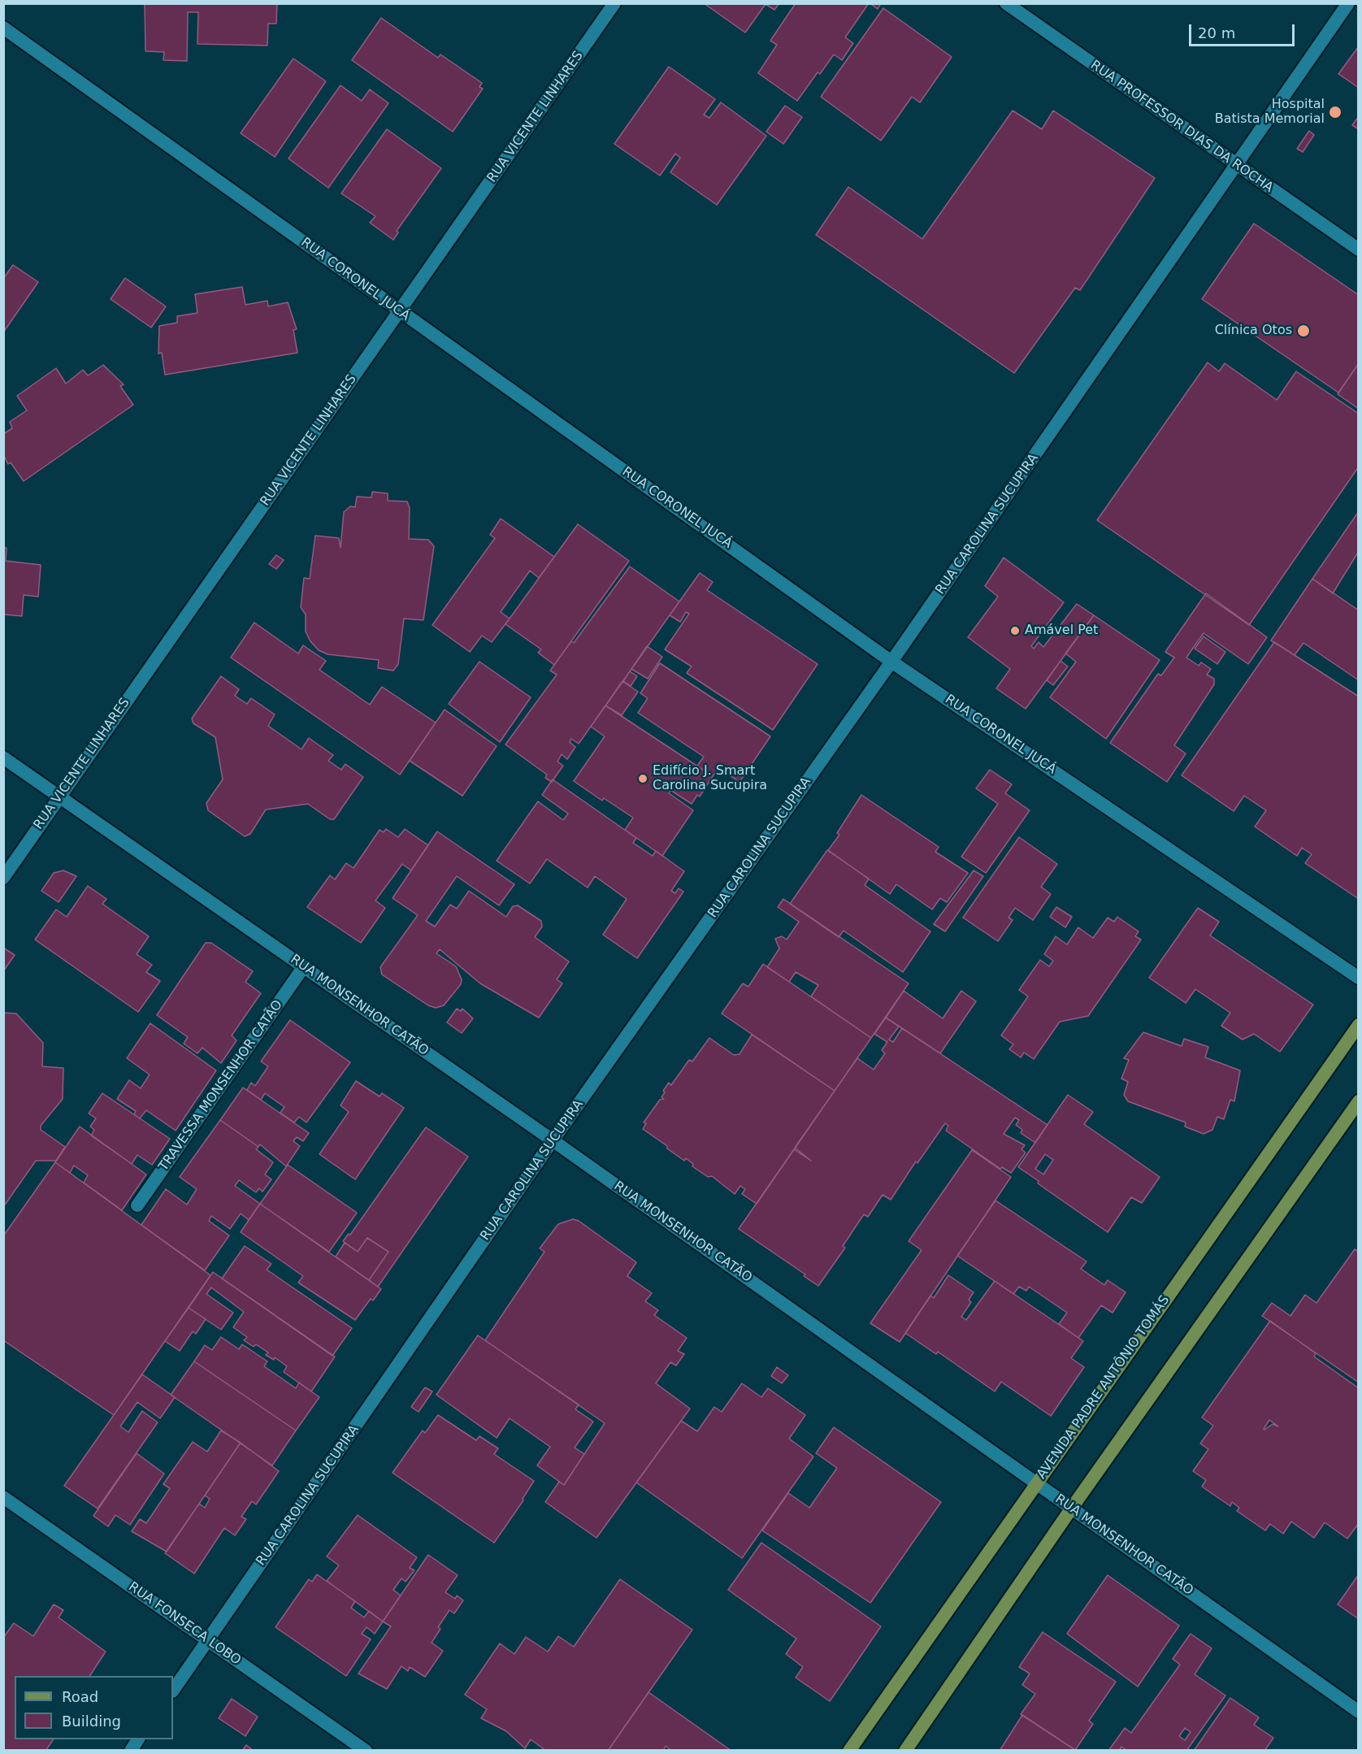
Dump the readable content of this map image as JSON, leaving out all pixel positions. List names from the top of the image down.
{
  "streets": {
    "main road": ["AVENIDA PADRE ANTÔNIO TOMÁS"],
    "street": [
      "RUA VICENTE LINHARES",
      "RUA PROFESSOR DIAS DA ROCHA",
      "RUA CORONEL JUCÁ",
      "RUA CAROLINA SUCUPIRA",
      "RUA MONSENHOR CATÃO",
      "TRAVESSA MONSENHOR CATÃO",
      "RUA FONSECA LOBO"
    ]
  },
  "crossings": [
    ["RUA VICENTE LINHARES", "RUA CORONEL JUCÁ"],
    ["RUA VICENTE LINHARES", "RUA MONSENHOR CATÃO"],
    ["RUA PROFESSOR DIAS DA ROCHA", "RUA CAROLINA SUCUPIRA"],
    ["RUA CORONEL JUCÁ", "RUA CAROLINA SUCUPIRA"],
    ["RUA CAROLINA SUCUPIRA", "RUA MONSENHOR CATÃO"],
    ["RUA CAROLINA SUCUPIRA", "RUA FONSECA LOBO"],
    ["RUA MONSENHOR CATÃO", "TRAVESSA MONSENHOR CATÃO"],
    ["RUA MONSENHOR CATÃO", "AVENIDA PADRE ANTÔNIO TOMÁS"]
  ],
  "places": [
    "Hospital Batista Memorial",
    "Clínica Otos",
    "Amável Pet",
    "Edifício J. Smart Carolina Sucupira"
  ],
  "legend": ["Road", "Building"],
  "scale_bar": "20 m"
}
